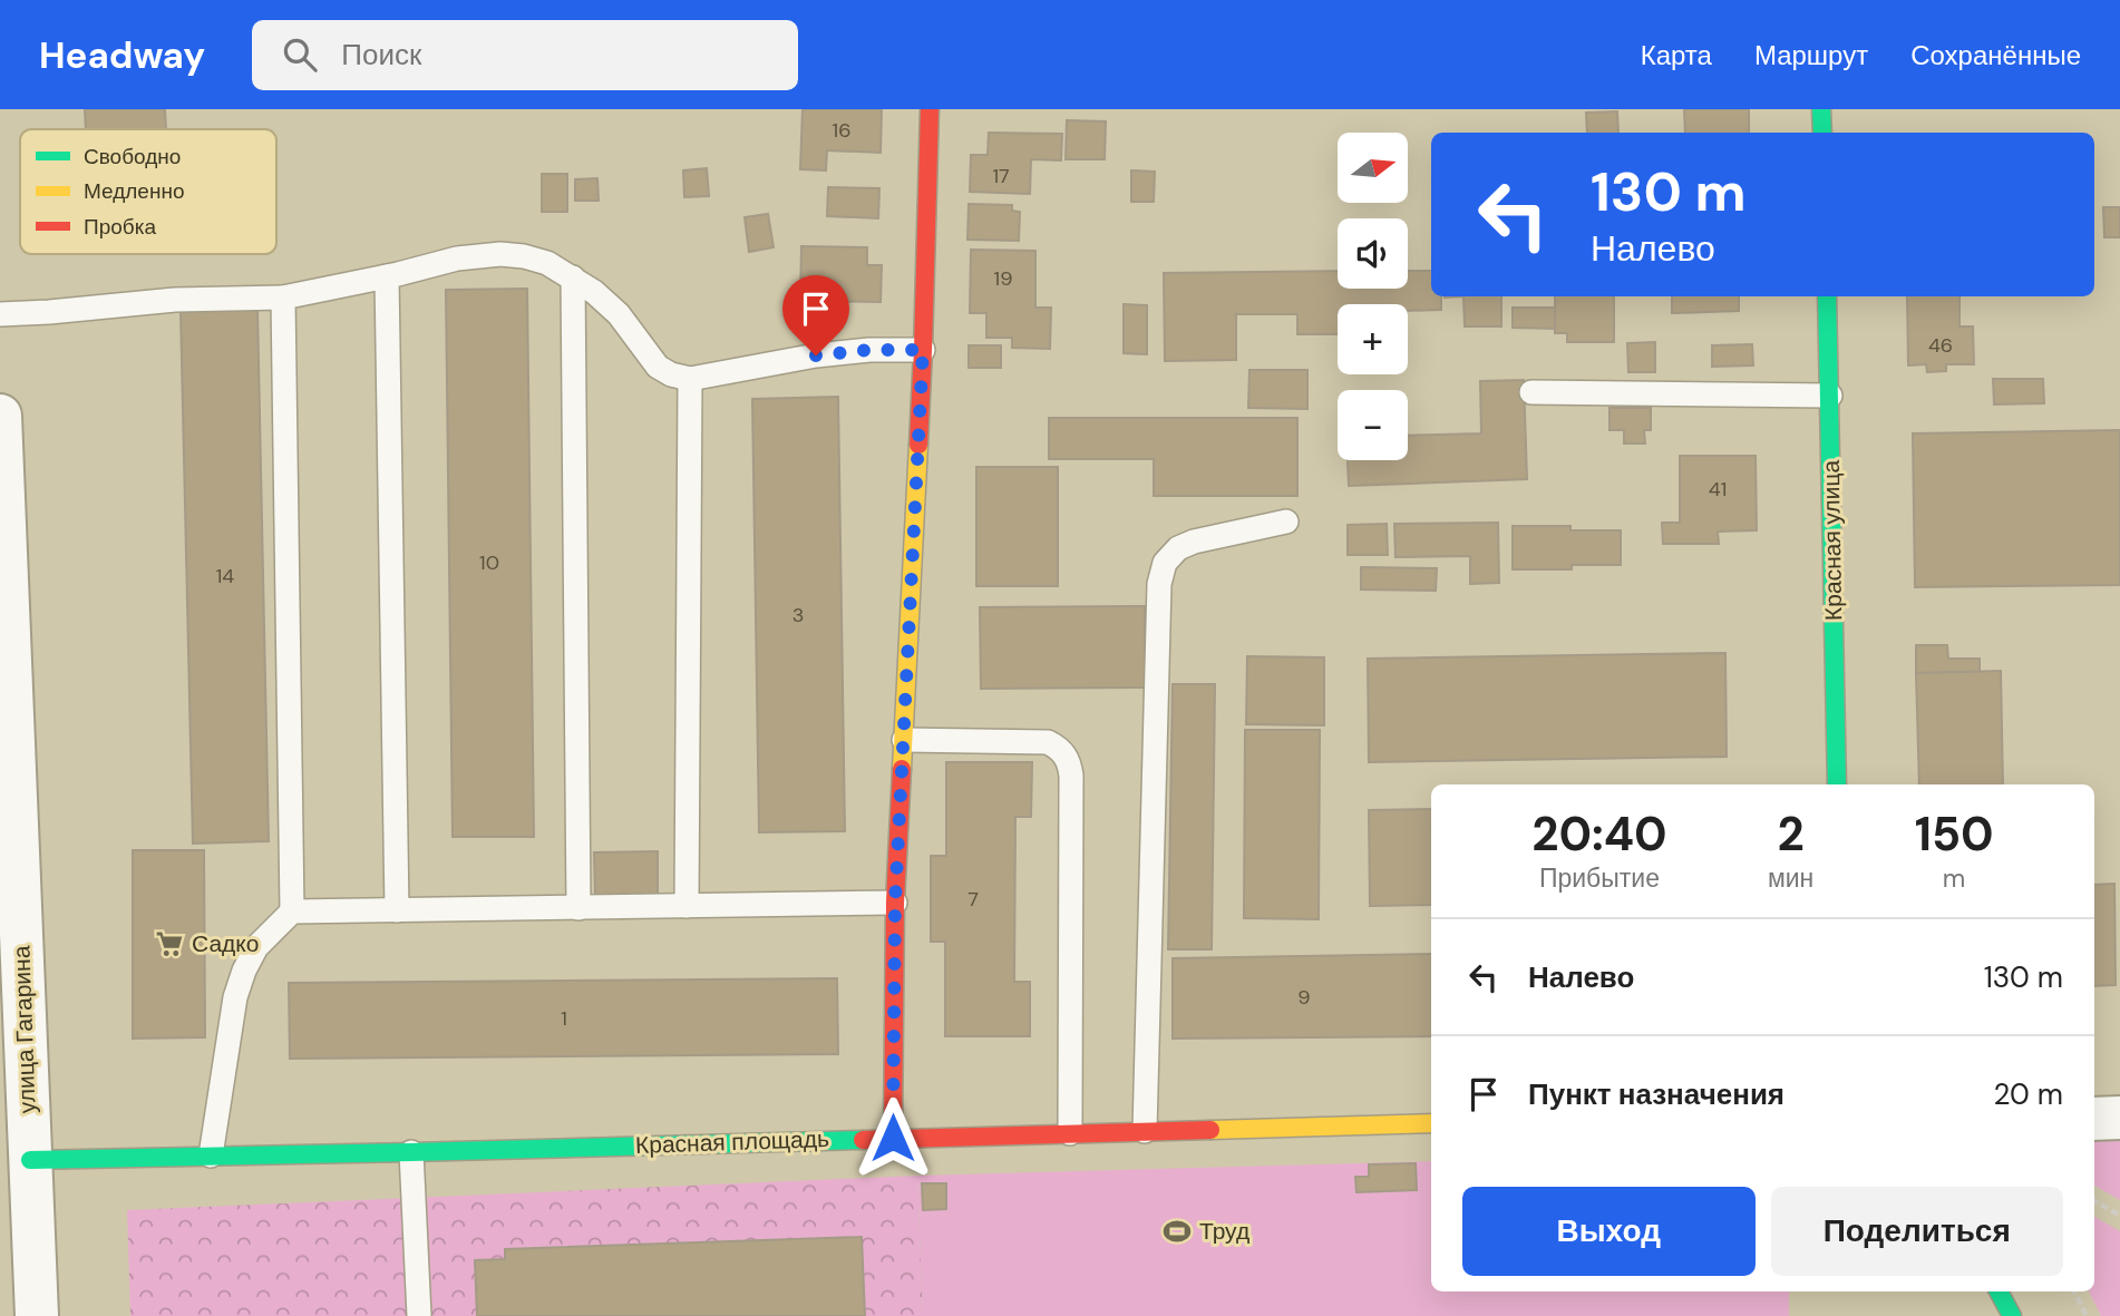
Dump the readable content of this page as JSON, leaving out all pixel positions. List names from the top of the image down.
{
  "streets": {
    "street": ["Красная улица", "улица Гагарина", "Красная площадь"]
  },
  "crossings": [
    ["улица Гагарина", "Красная площадь"]
  ],
  "places": {
    "supermarket": ["Садко"],
    "sports": ["Труд"]
  },
  "house_numbers": [
    "16",
    "17",
    "19",
    "46",
    "41",
    "10",
    "14",
    "3",
    "7",
    "9",
    "1"
  ],
  "legend": ["Свободно", "Медленно", "Пробка"],
  "north": "right",
  "page": {
    "header": "Headway",
    "search": "Поиск",
    "nav": ["Карта", "Маршрут", "Сохранённые"],
    "map_buttons": ["+", "−"],
    "turn": ["130 m", "Налево"],
    "eta": [
      "20:40",
      "Прибытие",
      "2",
      "мин",
      "150",
      "m"
    ],
    "list": [
      {
        "name": "Налево",
        "value": "130 m"
      },
      {
        "name": "Пункт назначения",
        "value": "20 m"
      }
    ],
    "buttons": ["Выход", "Поделиться"]
  }
}
